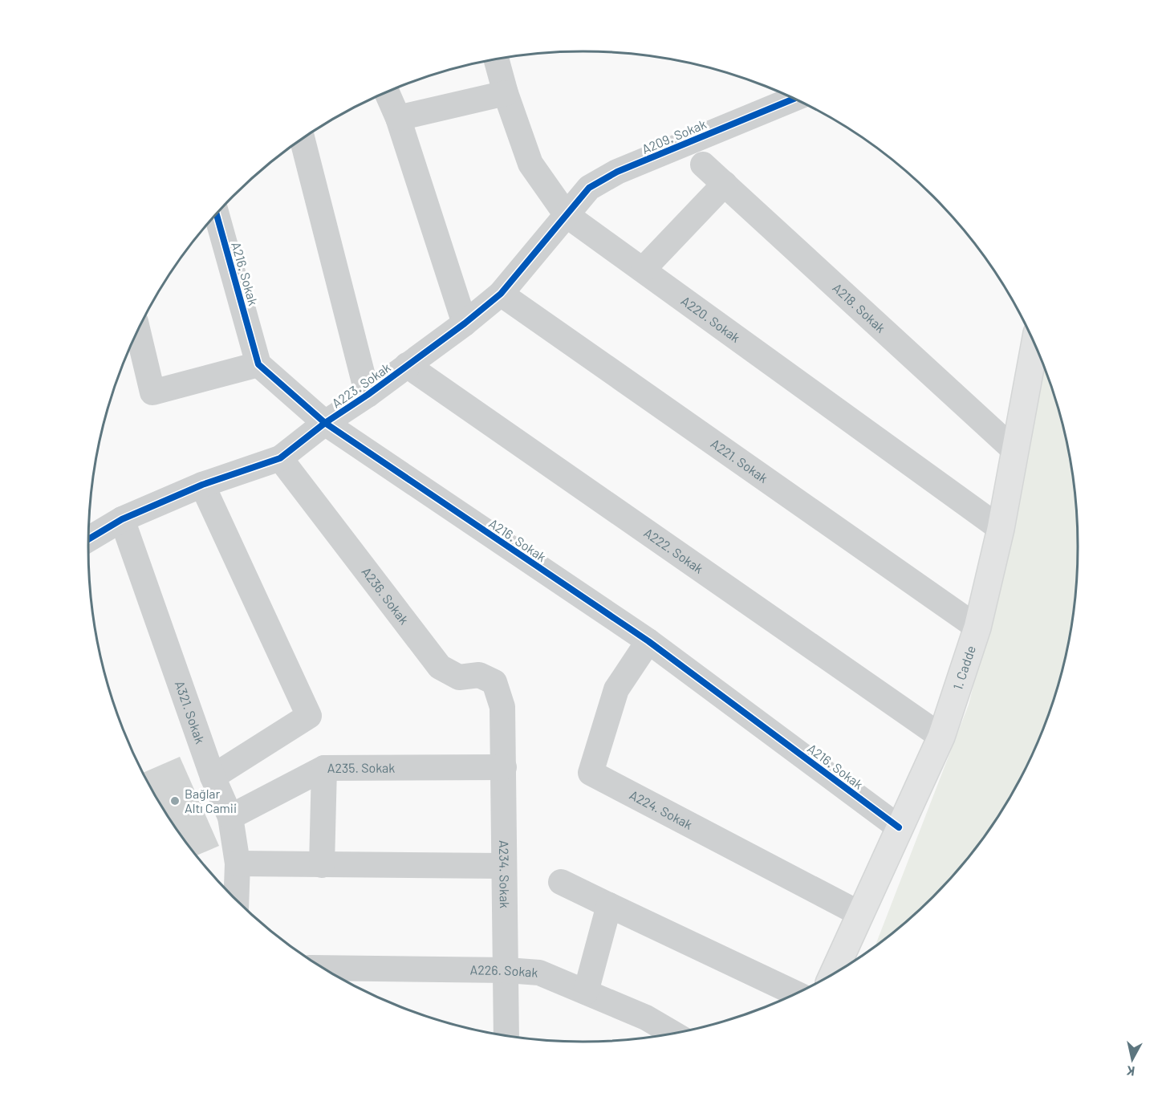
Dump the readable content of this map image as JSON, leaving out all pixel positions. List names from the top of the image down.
{
  "streets": {
    "main road": ["1. Cadde"],
    "street": [
      "A209. Sokak",
      "A216. Sokak",
      "A218. Sokak",
      "A220. Sokak",
      "A223. Sokak",
      "A221. Sokak",
      "A222. Sokak",
      "A236. Sokak",
      "A321. Sokak",
      "A235. Sokak",
      "A224. Sokak",
      "A234. Sokak",
      "A226. Sokak"
    ]
  },
  "crossings": [
    ["A209. Sokak", "A220. Sokak"],
    ["A209. Sokak", "A223. Sokak"],
    ["A216. Sokak", "A223. Sokak"],
    ["A216. Sokak", "1. Cadde"],
    ["A216. Sokak", "A224. Sokak"],
    ["A218. Sokak", "1. Cadde"],
    ["A220. Sokak", "A223. Sokak"],
    ["A220. Sokak", "1. Cadde"],
    ["A223. Sokak", "A221. Sokak"],
    ["A223. Sokak", "A222. Sokak"],
    ["A223. Sokak", "A236. Sokak"],
    ["A223. Sokak", "A321. Sokak"],
    ["A221. Sokak", "1. Cadde"],
    ["A222. Sokak", "1. Cadde"],
    ["A236. Sokak", "A234. Sokak"],
    ["1. Cadde", "A224. Sokak"],
    ["A321. Sokak", "A235. Sokak"],
    ["A235. Sokak", "A234. Sokak"],
    ["A234. Sokak", "A226. Sokak"]
  ],
  "places": ["Bağlar Altı Camii"],
  "north": "bottom"
}
